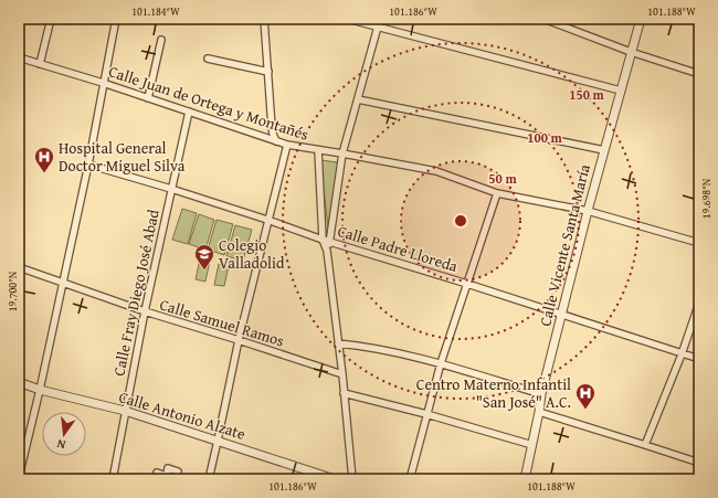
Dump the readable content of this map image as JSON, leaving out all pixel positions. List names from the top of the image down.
{
  "streets": {
    "street": [
      "Calle Juan de Ortega y Montañés",
      "Calle Vicente Santa María",
      "Calle Padre Lloreda",
      "Calle Fray Diego José Abad",
      "Calle Samuel Ramos",
      "Calle Antonio Alzate"
    ]
  },
  "crossings": [
    ["Calle Juan de Ortega y Montañés", "Calle Vicente Santa María"],
    ["Calle Juan de Ortega y Montañés", "Calle Fray Diego José Abad"],
    ["Calle Vicente Santa María", "Calle Padre Lloreda"],
    ["Calle Padre Lloreda", "Calle Fray Diego José Abad"],
    ["Calle Fray Diego José Abad", "Calle Samuel Ramos"],
    ["Calle Fray Diego José Abad", "Calle Antonio Alzate"]
  ],
  "places": {
    "hospital": ["Hospital General Doctor Miguel Silva", "Centro Materno Infantil \"San José\" A.C."],
    "school or university": ["Colegio Valladolid"]
  },
  "north": "bottom",
  "coordinates": [
    "101.184°W",
    "101.186°W",
    "101.188°W",
    "19.698°N",
    "19.700°N"
  ],
  "rings": ["150 m", "100 m", "50 m"]
}
